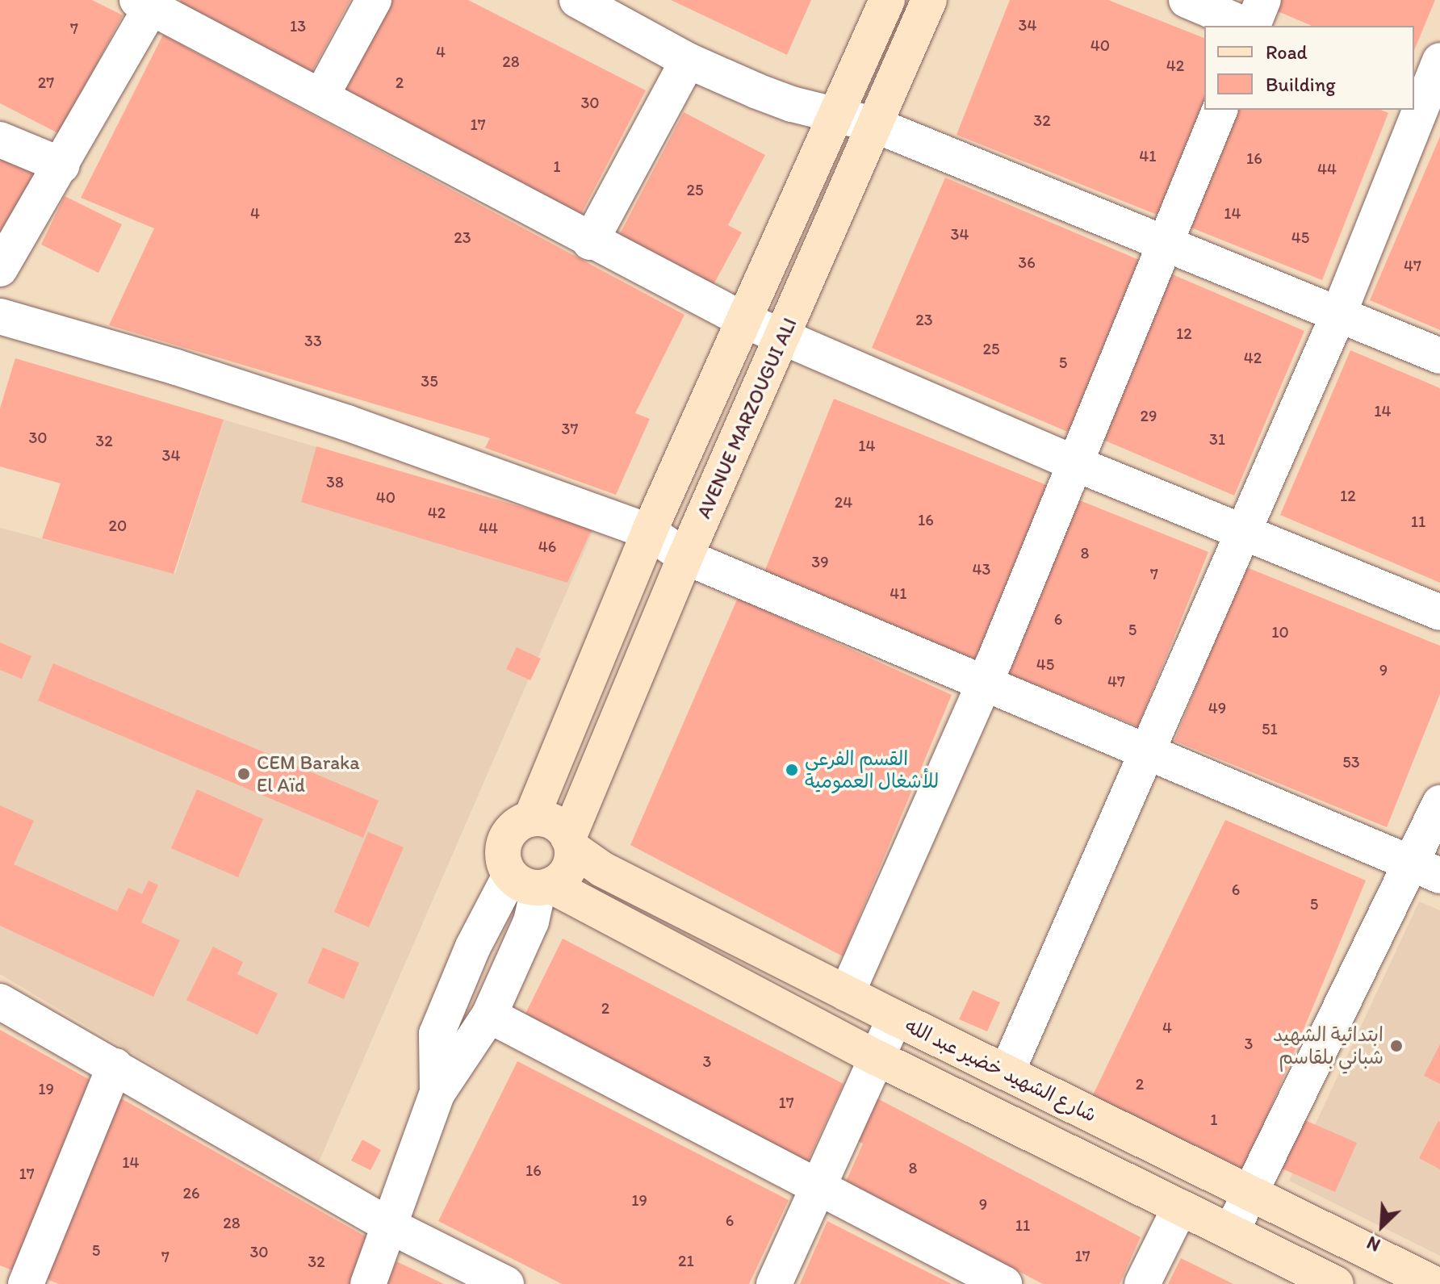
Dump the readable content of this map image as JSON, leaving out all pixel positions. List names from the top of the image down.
{
  "streets": {
    "main road": ["AVENUE MARZOUGUI ALI", "شارع الشهيد خضير عبد الله"]
  },
  "crossings": [
    ["AVENUE MARZOUGUI ALI", "شارع الشهيد خضير عبد الله"]
  ],
  "places": ["القسم الفرعي للأشغال العمومية", "CEM Baraka El Aïd", "ابتدائية الشهيد شباني بلقاسم"],
  "house_numbers": [
    "34",
    "13",
    "7",
    "40",
    "4",
    "28",
    "42",
    "27",
    "2",
    "30",
    "32",
    "17",
    "41",
    "16",
    "1",
    "44",
    "25",
    "4",
    "14",
    "34",
    "23",
    "45",
    "36",
    "47",
    "23",
    "12",
    "33",
    "25",
    "42",
    "5",
    "35",
    "14",
    "29",
    "37",
    "30",
    "31",
    "32",
    "14",
    "34",
    "38",
    "12",
    "40",
    "24",
    "42",
    "16",
    "11",
    "20",
    "44",
    "46",
    "8",
    "39",
    "43",
    "7",
    "41",
    "6",
    "5",
    "10",
    "45",
    "9",
    "47",
    "49",
    "51",
    "53",
    "6",
    "5",
    "2",
    "4",
    "3",
    "3",
    "2",
    "19",
    "17",
    "1",
    "14",
    "8",
    "16",
    "17",
    "26",
    "19",
    "9",
    "6",
    "28",
    "11",
    "5",
    "30",
    "17",
    "7",
    "21",
    "32"
  ],
  "legend": ["Road", "Building"],
  "north": "bottom left"
}
